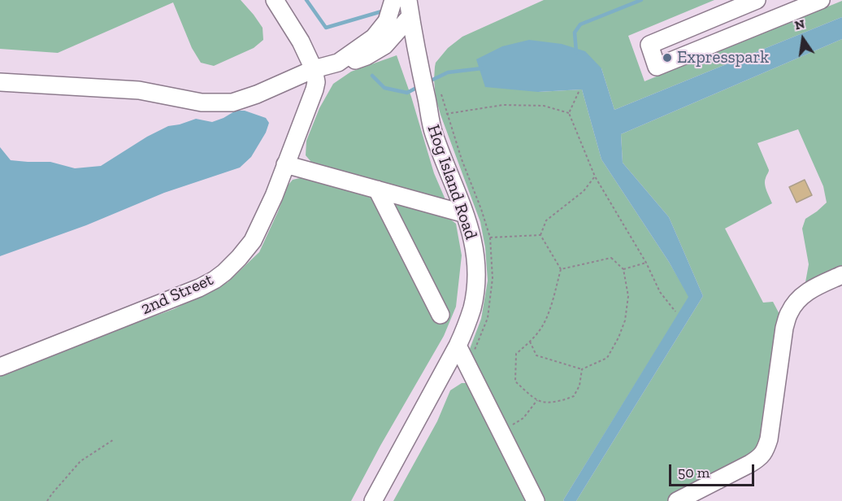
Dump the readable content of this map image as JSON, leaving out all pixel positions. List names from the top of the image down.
{
  "streets": {
    "street": ["Hog Island Road", "2nd Street"]
  },
  "places": ["Expresspark"],
  "scale_bar": "50 m",
  "north": "top"
}
